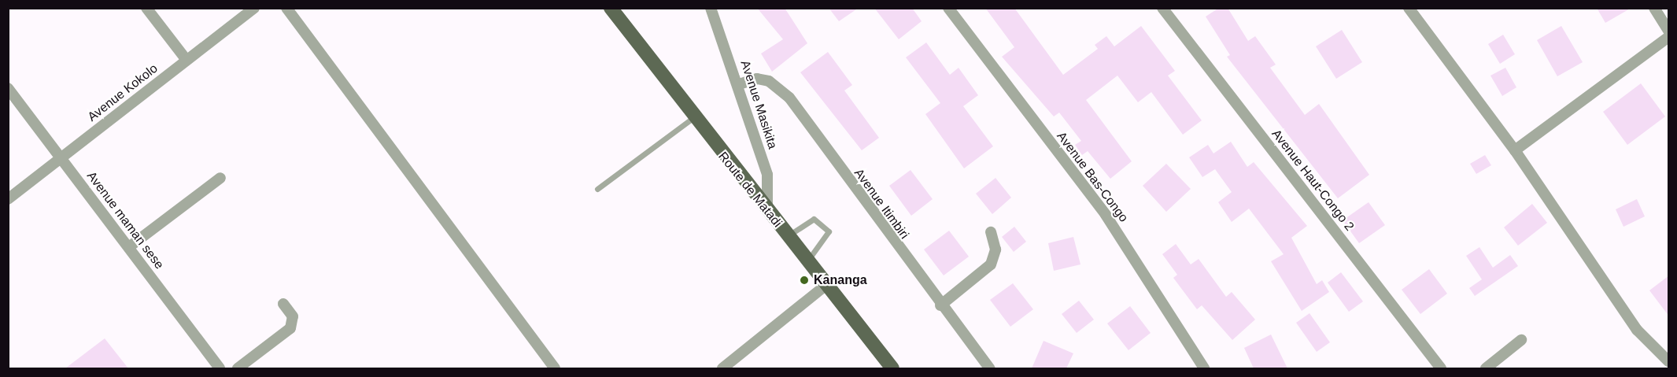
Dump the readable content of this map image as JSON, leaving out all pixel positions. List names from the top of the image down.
{
  "streets": {
    "main road": ["Route de Matadi"],
    "street": [
      "Avenue Kokolo",
      "Avenue Masikita",
      "Avenue Bas-Congo",
      "Avenue Haut-Congo 2",
      "Avenue Itimbiri",
      "Avenue maman sese"
    ]
  },
  "crossings": [
    ["Avenue Kokolo", "Avenue maman sese"],
    ["Avenue Masikita", "Route de Matadi"],
    ["Avenue Masikita", "Avenue Itimbiri"]
  ],
  "places": ["Kananga"]
}
